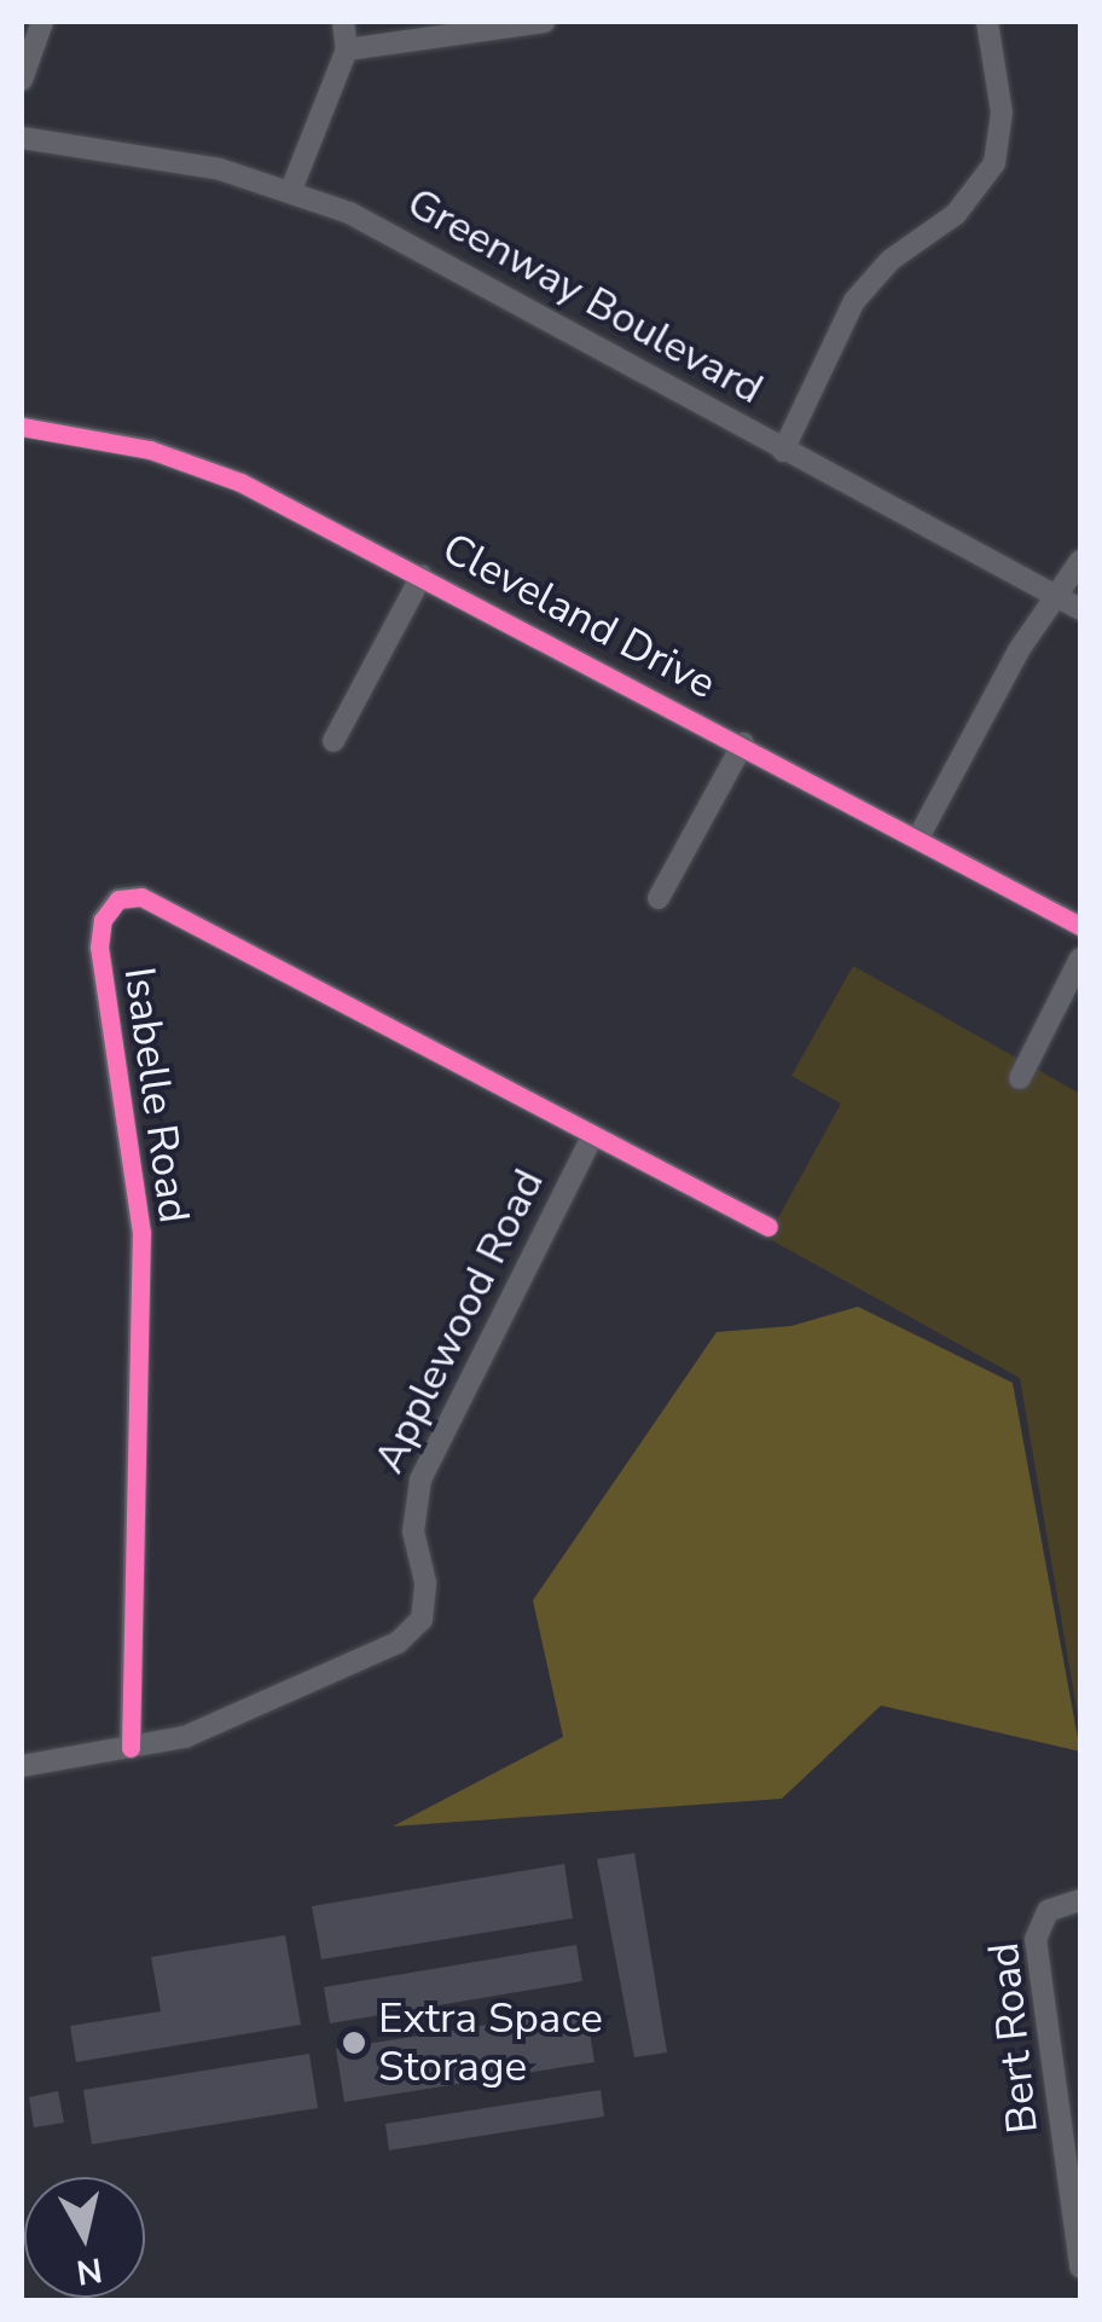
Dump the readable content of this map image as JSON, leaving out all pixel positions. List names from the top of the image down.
{
  "streets": {
    "street": [
      "Greenway Boulevard",
      "Cleveland Drive",
      "Isabelle Road",
      "Applewood Road",
      "Bert Road"
    ]
  },
  "crossings": [
    ["Isabelle Road", "Applewood Road"]
  ],
  "places": ["Extra Space Storage"],
  "north": "bottom"
}
